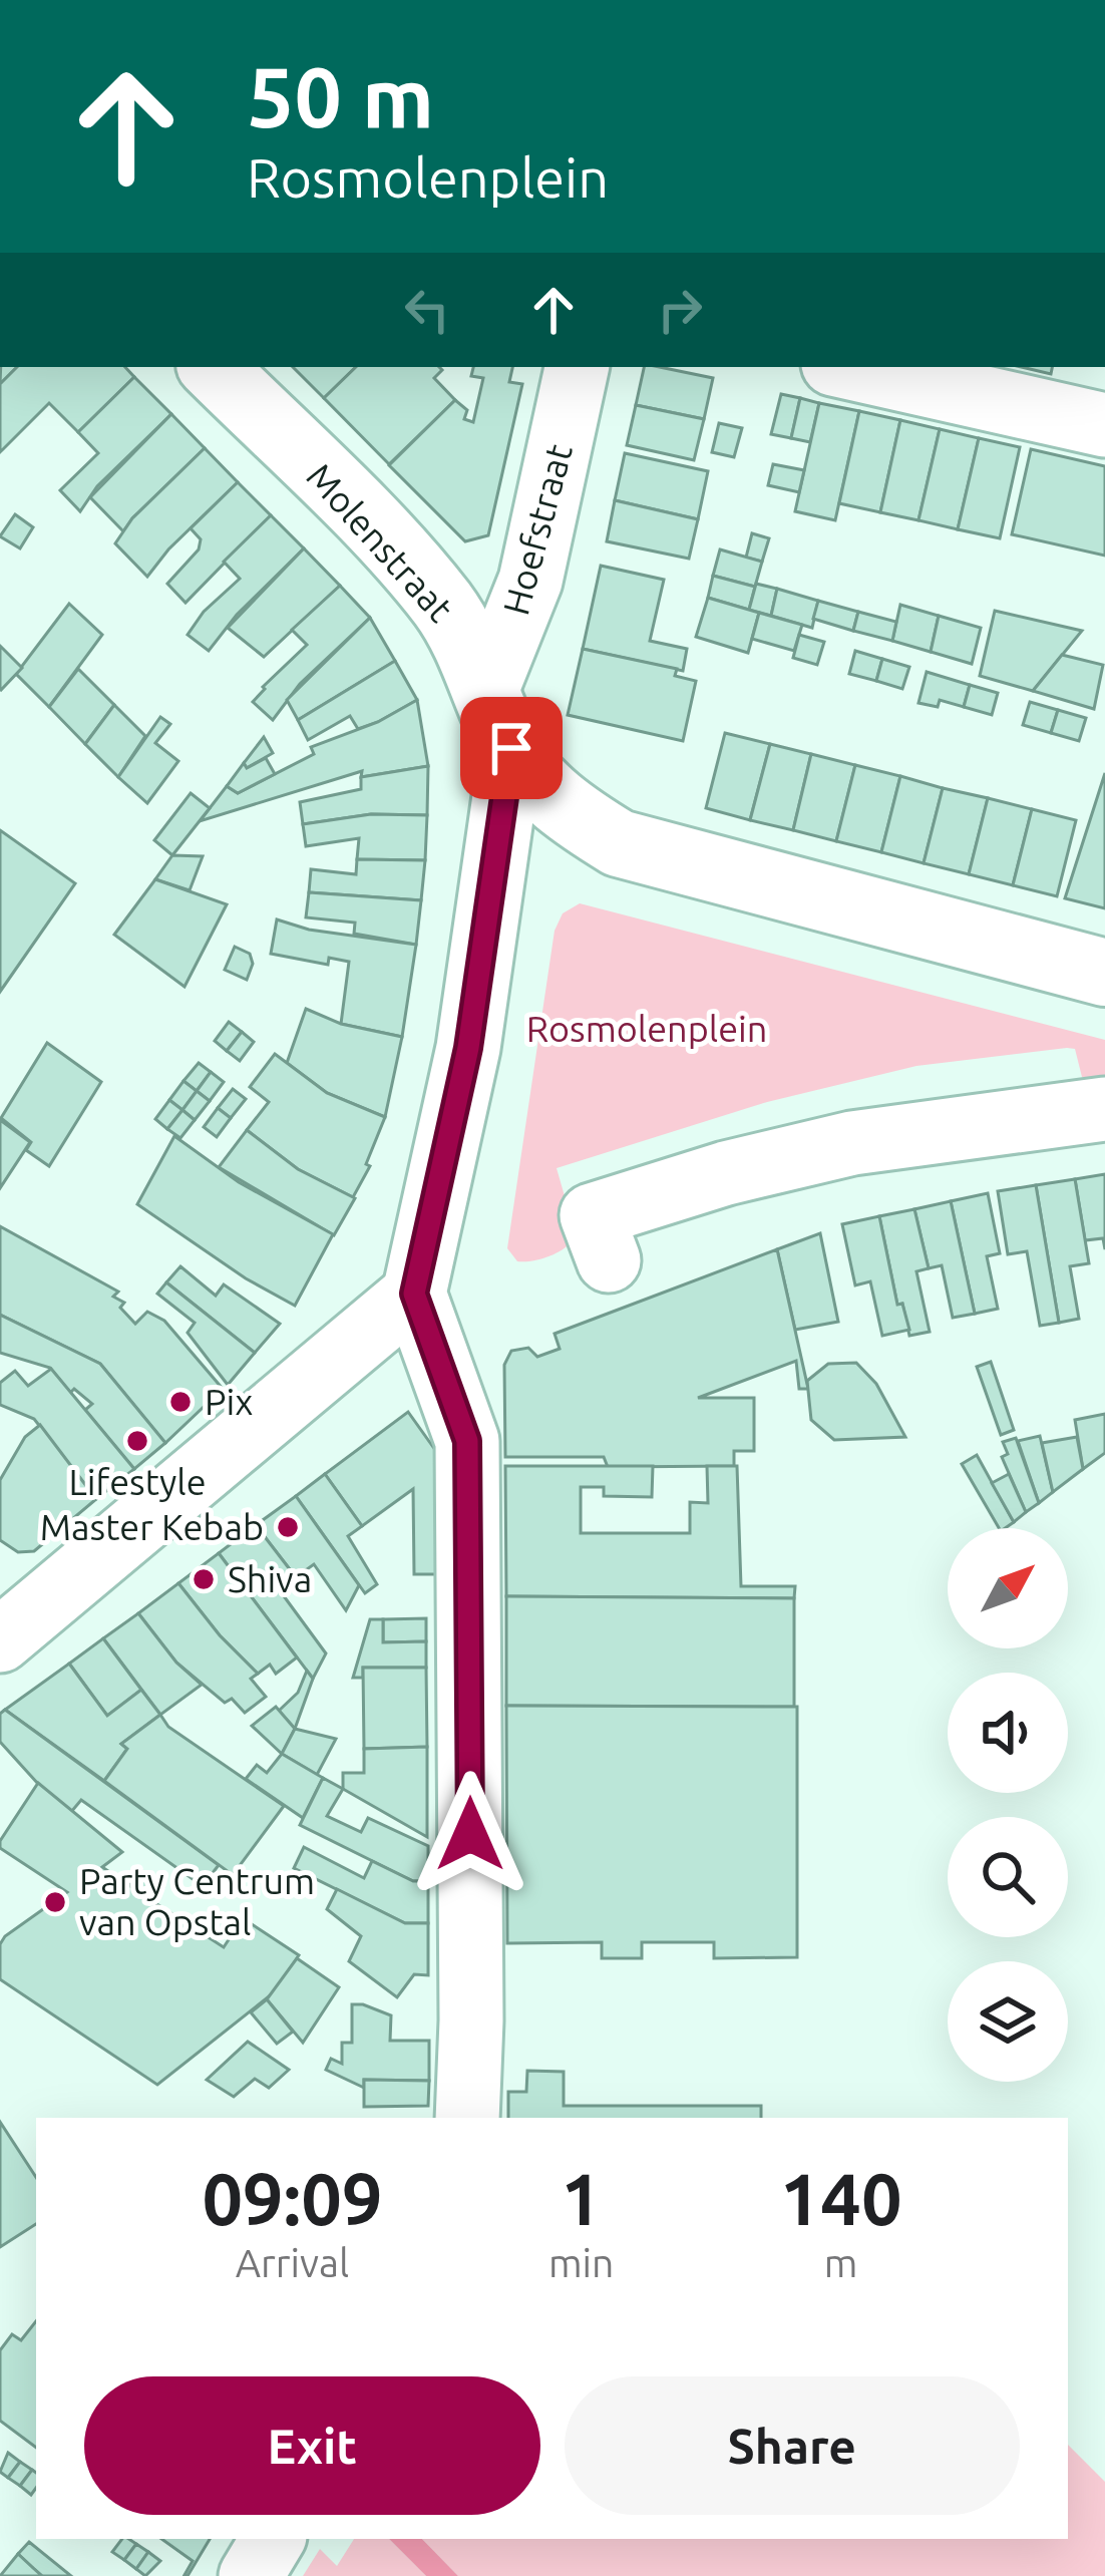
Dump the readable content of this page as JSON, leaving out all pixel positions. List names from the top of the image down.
{
  "streets": {
    "street": ["Hoefstraat", "Molenstraat"]
  },
  "crossings": [
    ["Hoefstraat", "Molenstraat"]
  ],
  "parks": ["Rosmolenplein"],
  "places": [
    "Pix",
    "Lifestyle",
    "Master Kebab",
    "Shiva",
    "Party Centrum van Opstal"
  ],
  "north": "top right",
  "page": {
    "turn": ["50 m", "Rosmolenplein"],
    "eta": [
      "09:09",
      "Arrival",
      "1",
      "min",
      "140",
      "m"
    ],
    "buttons": ["Exit", "Share"]
  }
}
